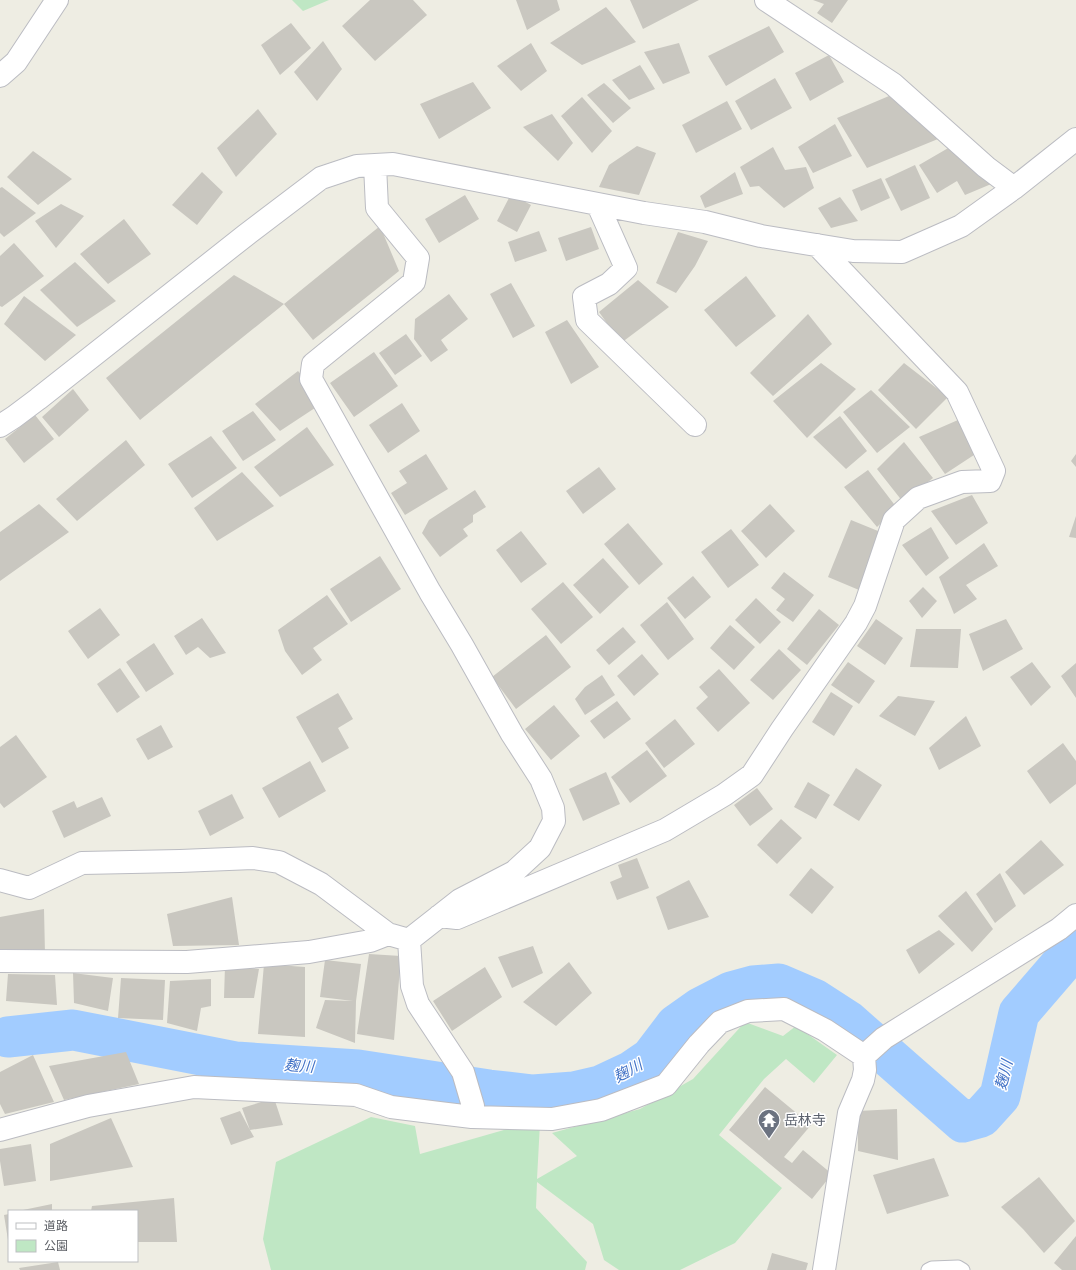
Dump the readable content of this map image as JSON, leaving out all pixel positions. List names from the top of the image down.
{
  "water": ["麹川"],
  "places": {
    "temple": ["岳林寺"]
  },
  "legend": ["道路", "公園"]
}
